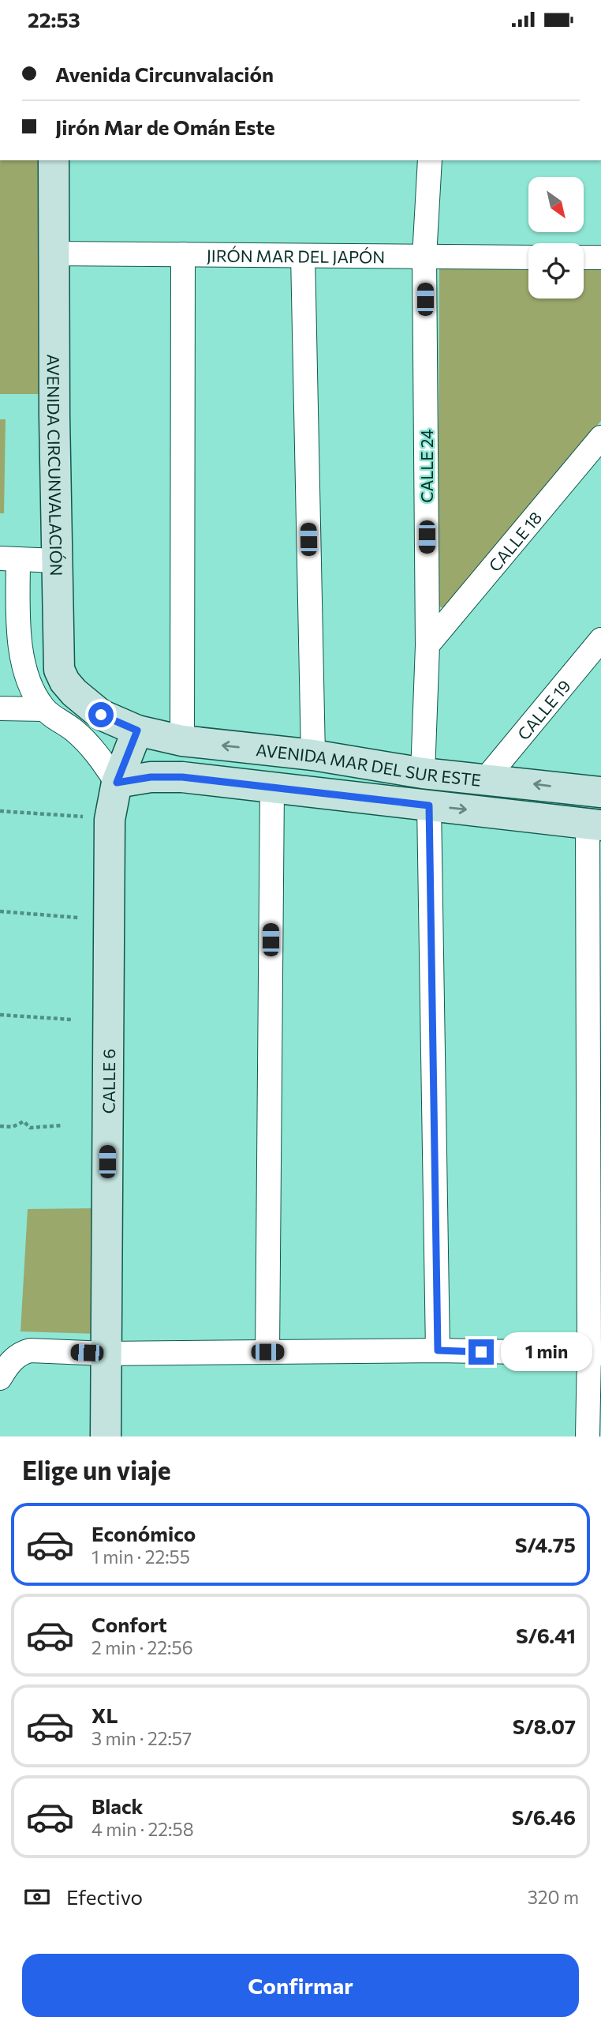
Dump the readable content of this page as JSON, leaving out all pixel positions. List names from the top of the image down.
{
  "streets": {
    "street": [
      "JIRÓN MAR DEL JAPÓN",
      "AVENIDA CIRCUNVALACIÓN",
      "CALLE 24",
      "CALLE 18",
      "CALLE 19",
      "AVENIDA MAR DEL SUR ESTE",
      "CALLE 6"
    ]
  },
  "crossings": [
    ["JIRÓN MAR DEL JAPÓN", "AVENIDA CIRCUNVALACIÓN"],
    ["JIRÓN MAR DEL JAPÓN", "CALLE 24"],
    ["AVENIDA CIRCUNVALACIÓN", "AVENIDA MAR DEL SUR ESTE"],
    ["AVENIDA CIRCUNVALACIÓN", "CALLE 6"],
    ["CALLE 24", "CALLE 18"],
    ["CALLE 24", "AVENIDA MAR DEL SUR ESTE"],
    ["CALLE 19", "AVENIDA MAR DEL SUR ESTE"],
    ["AVENIDA MAR DEL SUR ESTE", "CALLE 6"]
  ],
  "north": "bottom right",
  "page": {
    "status": "22:53",
    "banner": ["Avenida Circunvalación", "Jirón Mar de Omán Este"],
    "bubble": "1 min",
    "heading": "Elige un viaje",
    "list": [
      {
        "name": "Económico",
        "note": "1 min · 22:55",
        "value": "S/4.75"
      },
      {
        "name": "Confort",
        "note": "2 min · 22:56",
        "value": "S/6.41"
      },
      {
        "name": "XL",
        "note": "3 min · 22:57",
        "value": "S/8.07"
      },
      {
        "name": "Black",
        "note": "4 min · 22:58",
        "value": "S/6.46"
      }
    ],
    "pay": ["Efectivo", "320 m"],
    "buttons": "Confirmar"
  }
}
